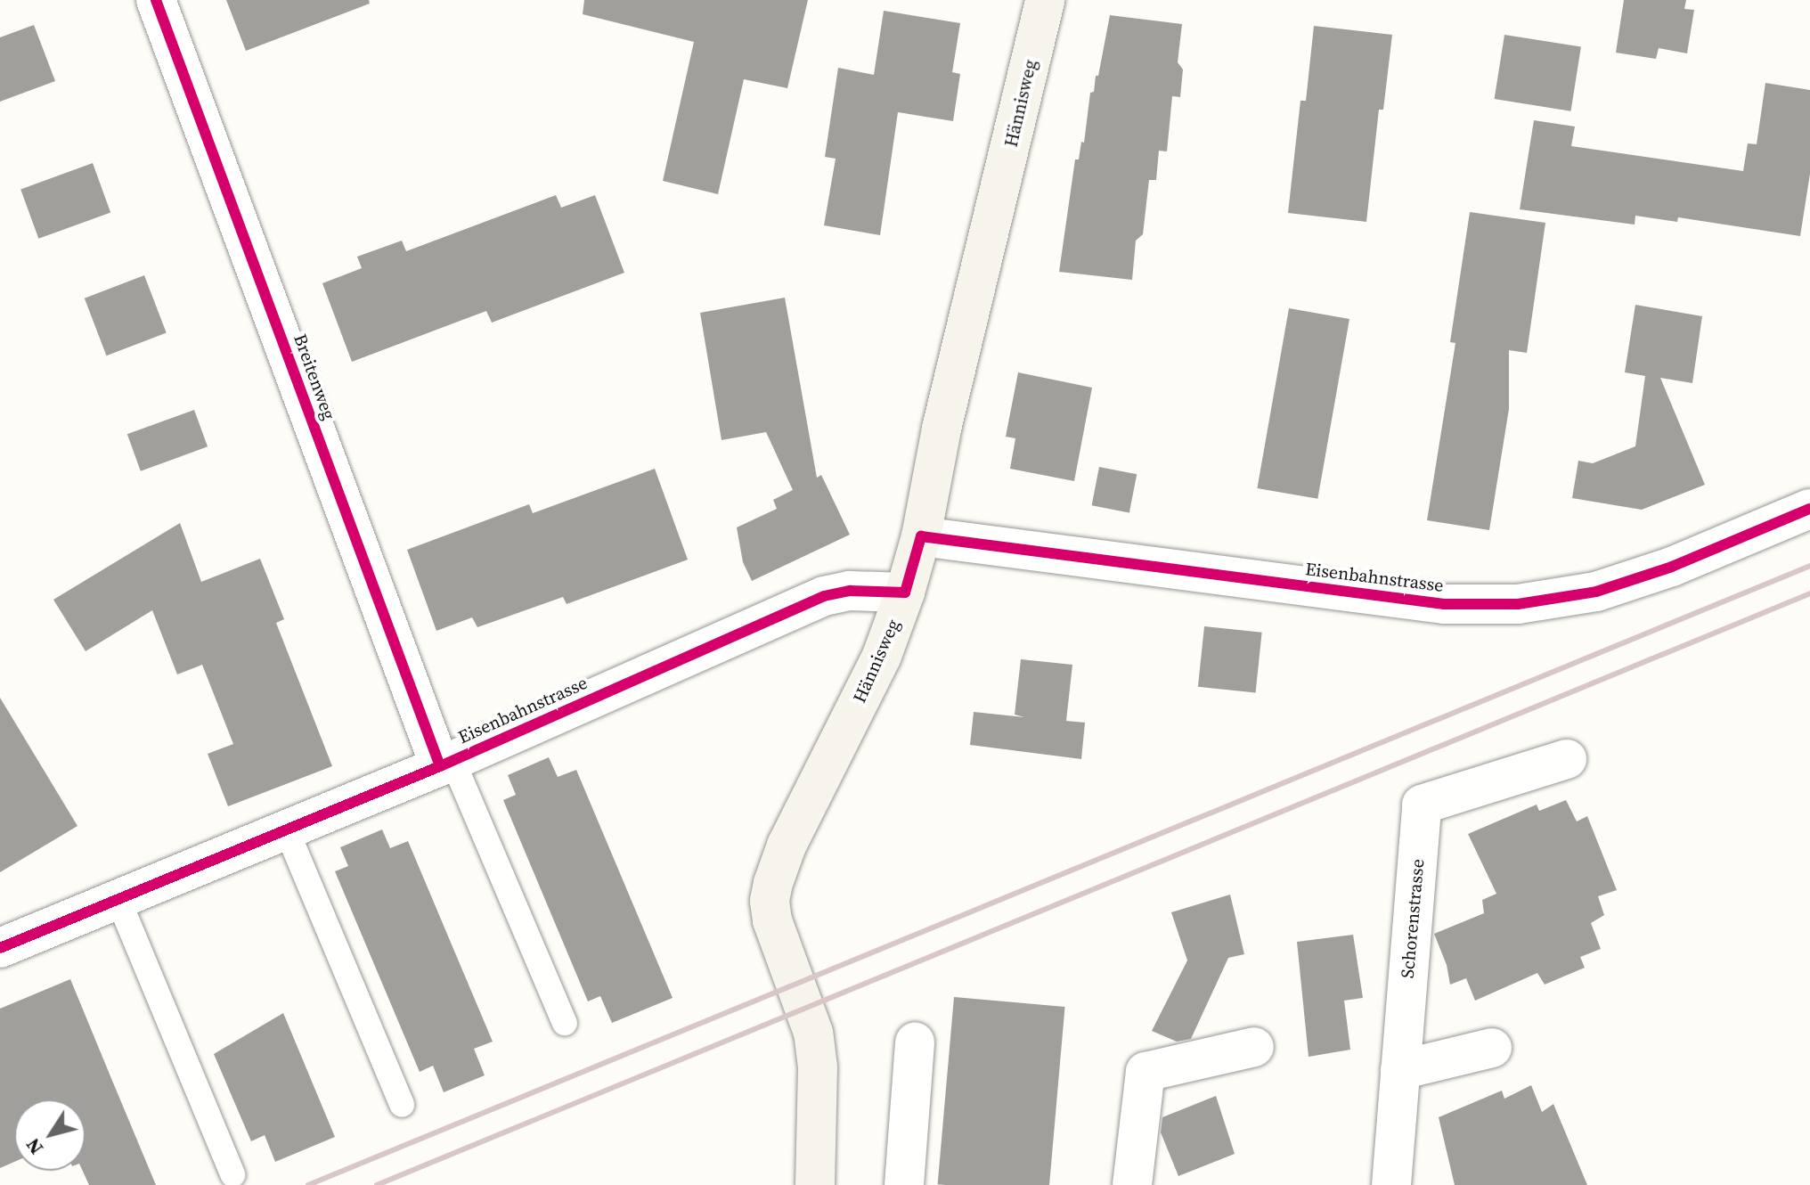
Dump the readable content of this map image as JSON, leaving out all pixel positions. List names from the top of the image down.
{
  "streets": {
    "street": [
      "Hännisweg",
      "Breitenweg",
      "Eisenbahnstrasse",
      "Schorenstrasse"
    ]
  },
  "crossings": [
    ["Hännisweg", "Eisenbahnstrasse"],
    ["Breitenweg", "Eisenbahnstrasse"]
  ],
  "north": "bottom left"
}
